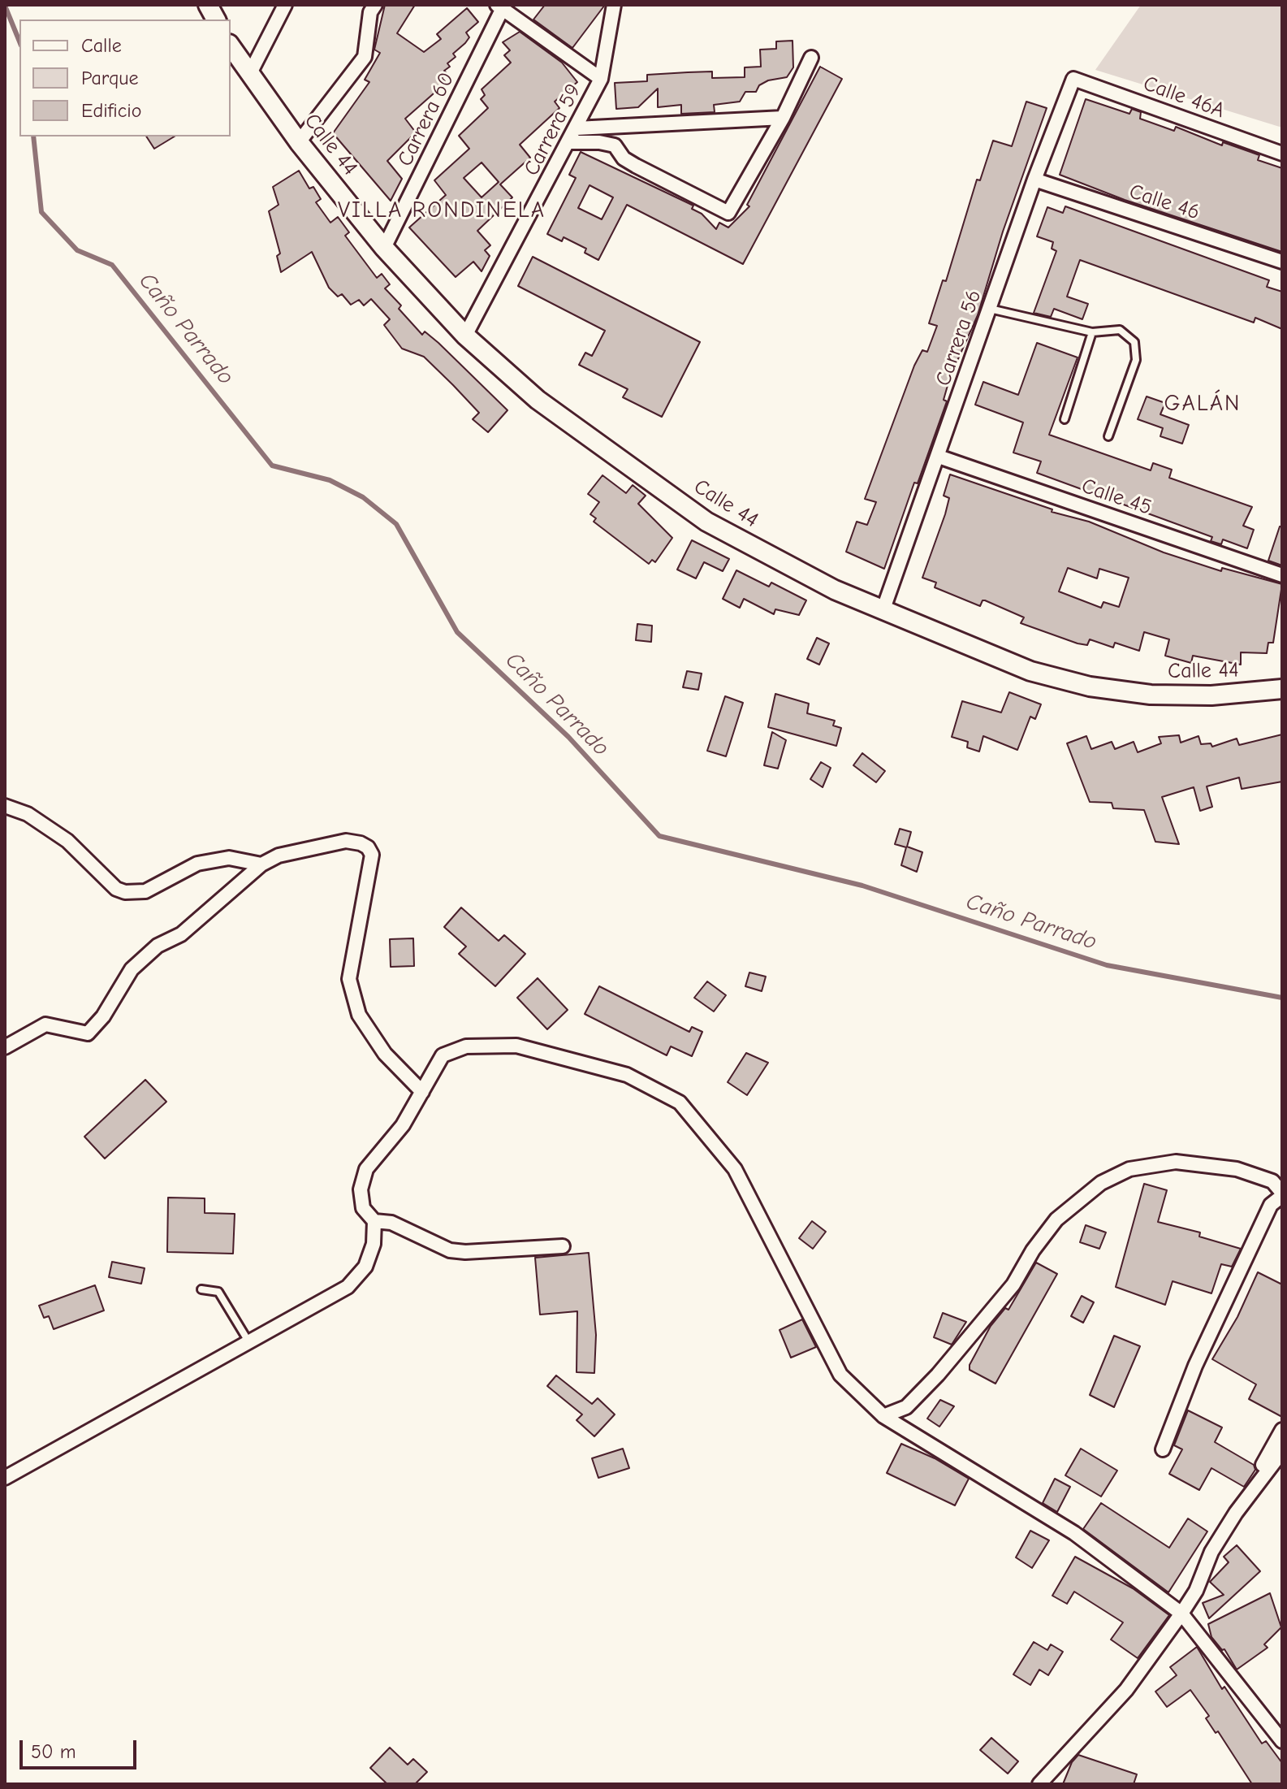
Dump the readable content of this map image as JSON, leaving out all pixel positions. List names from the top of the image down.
{
  "streets": {
    "main road": ["Calle 44"],
    "street": [
      "Calle 46A",
      "Carrera 60",
      "Carrera 59",
      "Calle 46",
      "Carrera 56",
      "Calle 45"
    ]
  },
  "crossings": [
    ["Calle 46A", "Carrera 56"],
    ["Carrera 60", "Calle 44"],
    ["Carrera 59", "Calle 44"],
    ["Calle 44", "Carrera 56"],
    ["Calle 46", "Carrera 56"],
    ["Carrera 56", "Calle 45"]
  ],
  "districts": ["VILLA RONDINELA", "GALÁN"],
  "water": ["Caño Parrado"],
  "legend": ["Calle", "Parque", "Edificio"],
  "scale_bar": "50 m"
}
